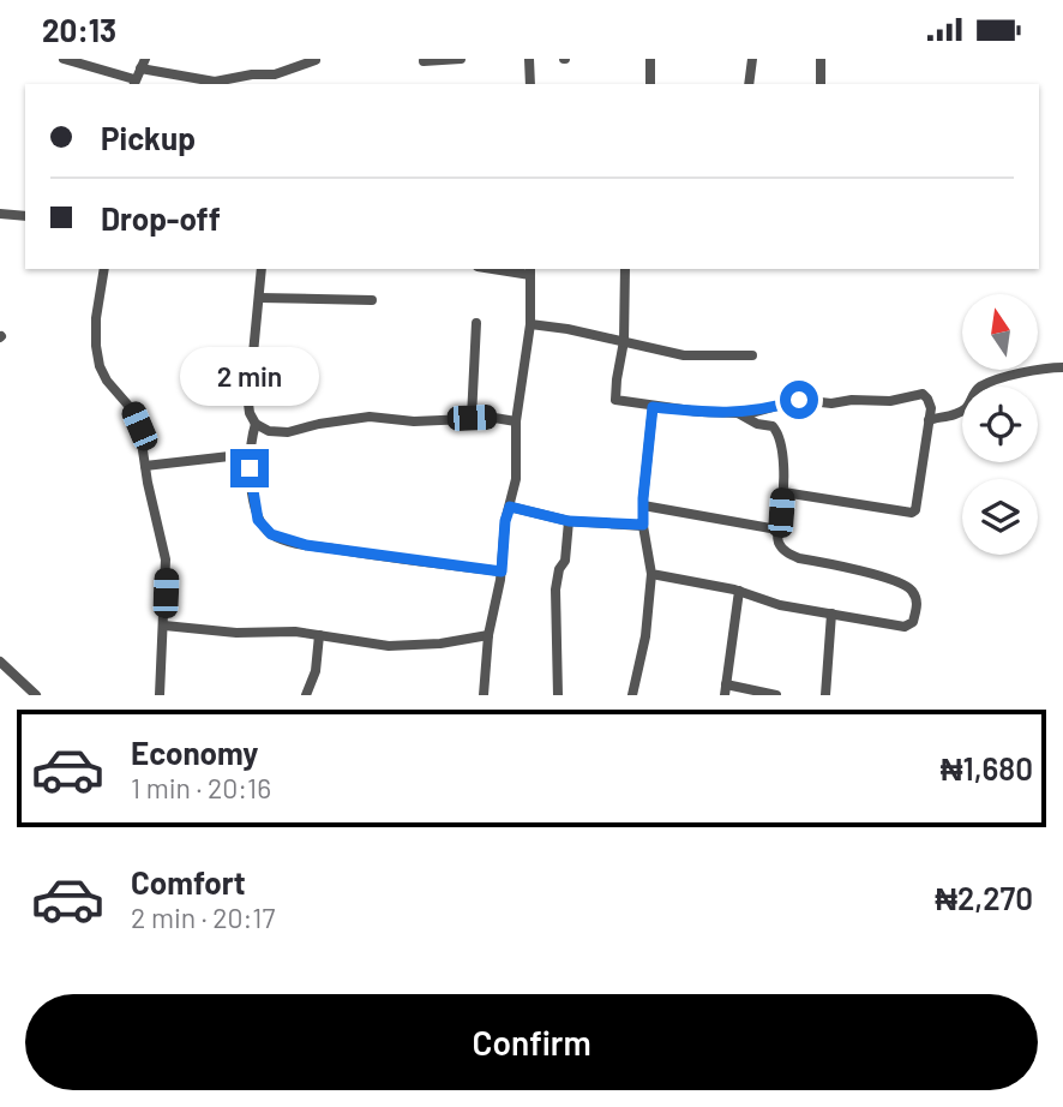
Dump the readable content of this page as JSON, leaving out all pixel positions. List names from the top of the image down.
{
  "north": "top",
  "page": {
    "status": "20:13",
    "banner": ["Pickup", "Drop-off"],
    "bubble": "2 min",
    "list": [
      {
        "name": "Economy",
        "note": "1 min · 20:16",
        "value": "₦1,680"
      },
      {
        "name": "Comfort",
        "note": "2 min · 20:17",
        "value": "₦2,270"
      }
    ],
    "buttons": "Confirm"
  }
}
